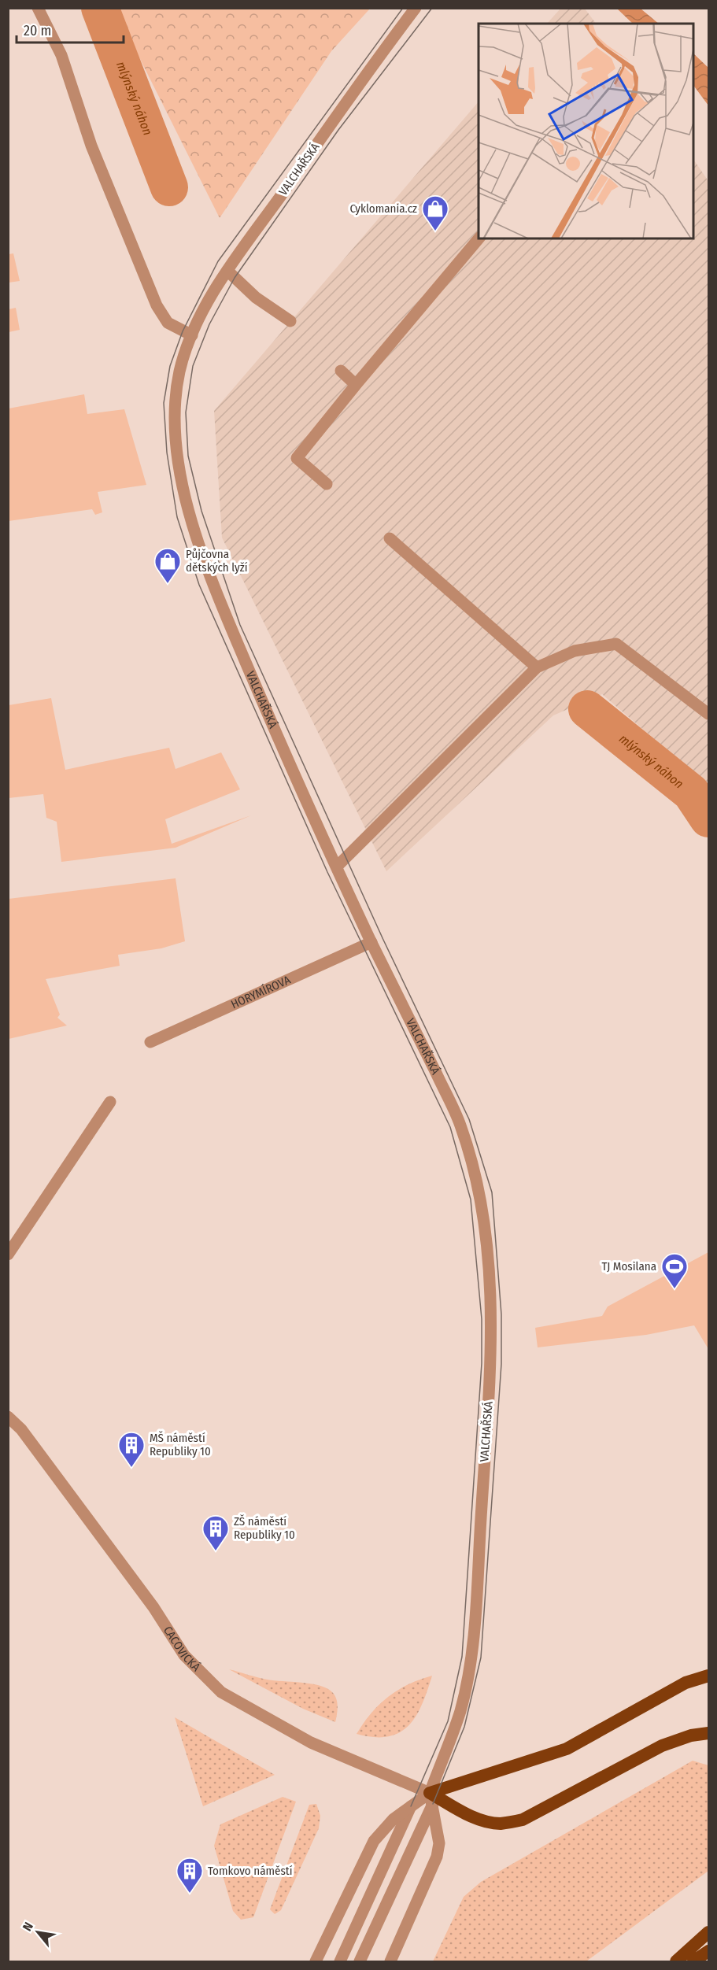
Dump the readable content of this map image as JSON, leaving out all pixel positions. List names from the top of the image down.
{
  "streets": {
    "street": ["VALCHAŘSKÁ", "HORYMÍROVA", "CACOVICKÁ"]
  },
  "crossings": [
    ["VALCHAŘSKÁ", "HORYMÍROVA"],
    ["VALCHAŘSKÁ", "CACOVICKÁ"]
  ],
  "water": ["mlýnský náhon"],
  "places": {
    "shop": ["Cyklomania.cz", "Půjčovna dětských lyží"],
    "sports": ["TJ Mosilana"],
    "building": ["MŠ náměstí Republiky 10", "ZŠ náměstí Republiky 10", "Tomkovo náměstí"]
  },
  "scale_bar": "20 m",
  "north": "top left"
}
